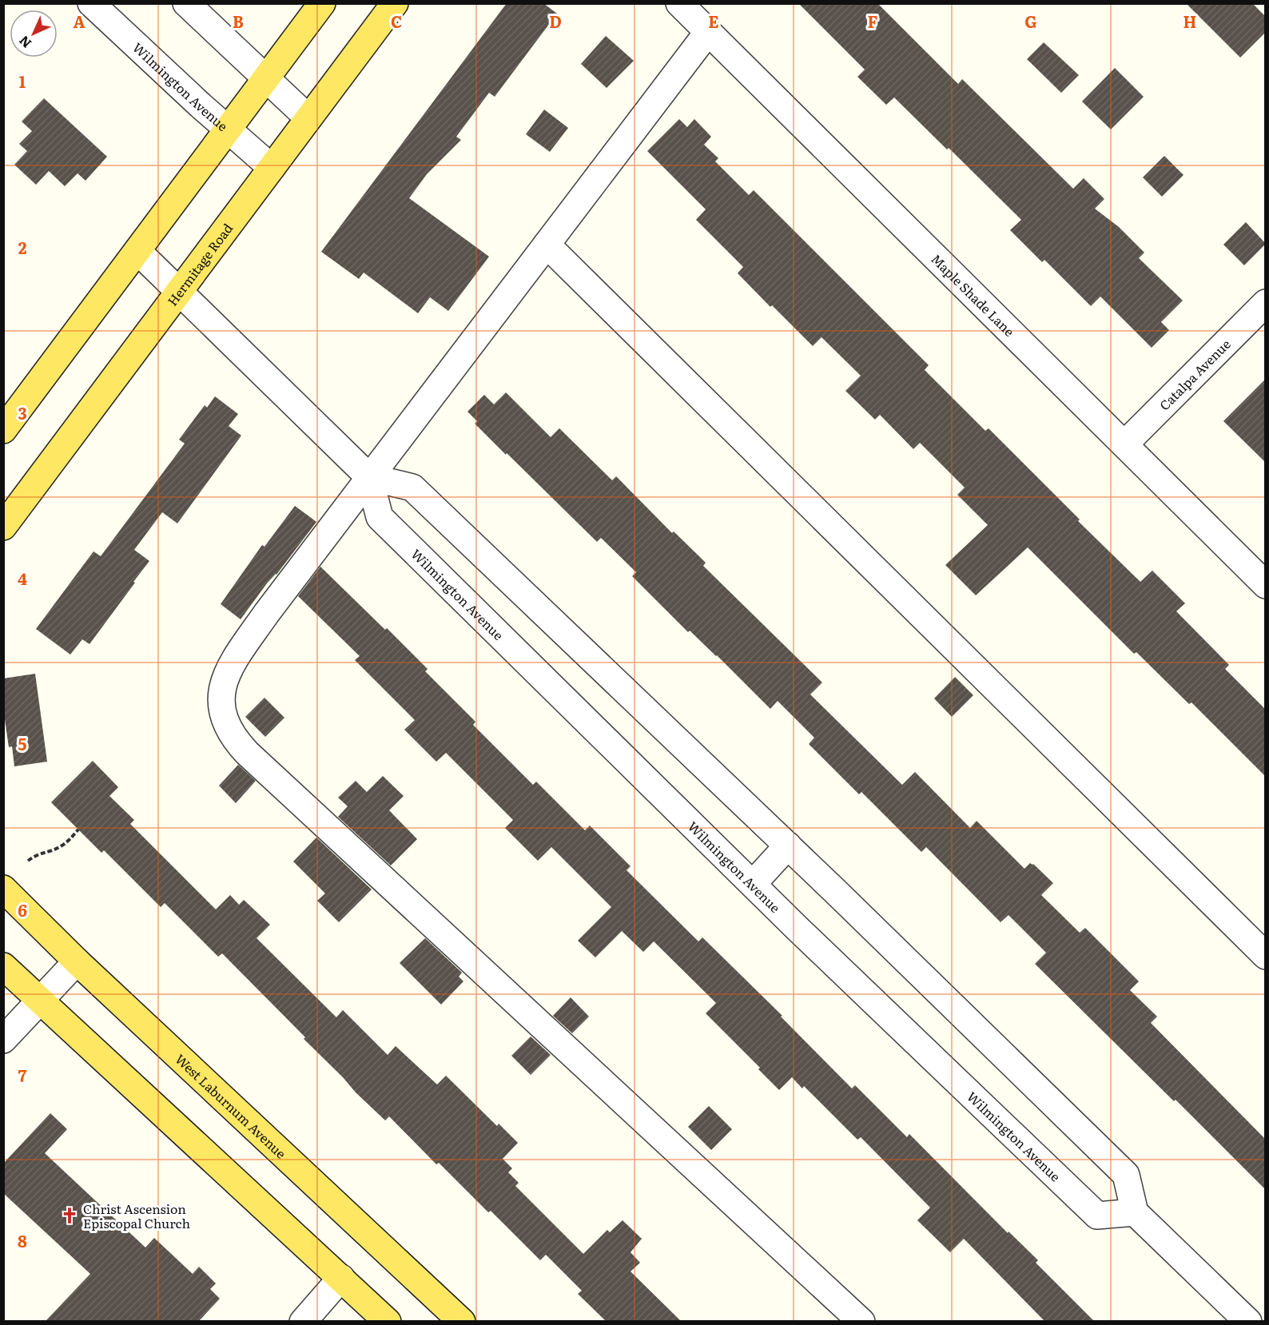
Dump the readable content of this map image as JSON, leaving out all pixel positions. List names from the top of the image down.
{
  "streets": {
    "main road": ["Hermitage Road", "West Laburnum Avenue"],
    "street": ["Wilmington Avenue", "Maple Shade Lane", "Catalpa Avenue"]
  },
  "crossings": [
    ["Wilmington Avenue", "Hermitage Road"],
    ["Maple Shade Lane", "Catalpa Avenue"]
  ],
  "places": {
    "church": ["Christ Ascension Episcopal Church"]
  },
  "north": "bottom left",
  "grid": {
    "columns": [
      "A",
      "B",
      "C",
      "D",
      "E",
      "F",
      "G",
      "H"
    ],
    "rows": [
      "1",
      "2",
      "3",
      "4",
      "5",
      "6",
      "7",
      "8"
    ]
  }
}
